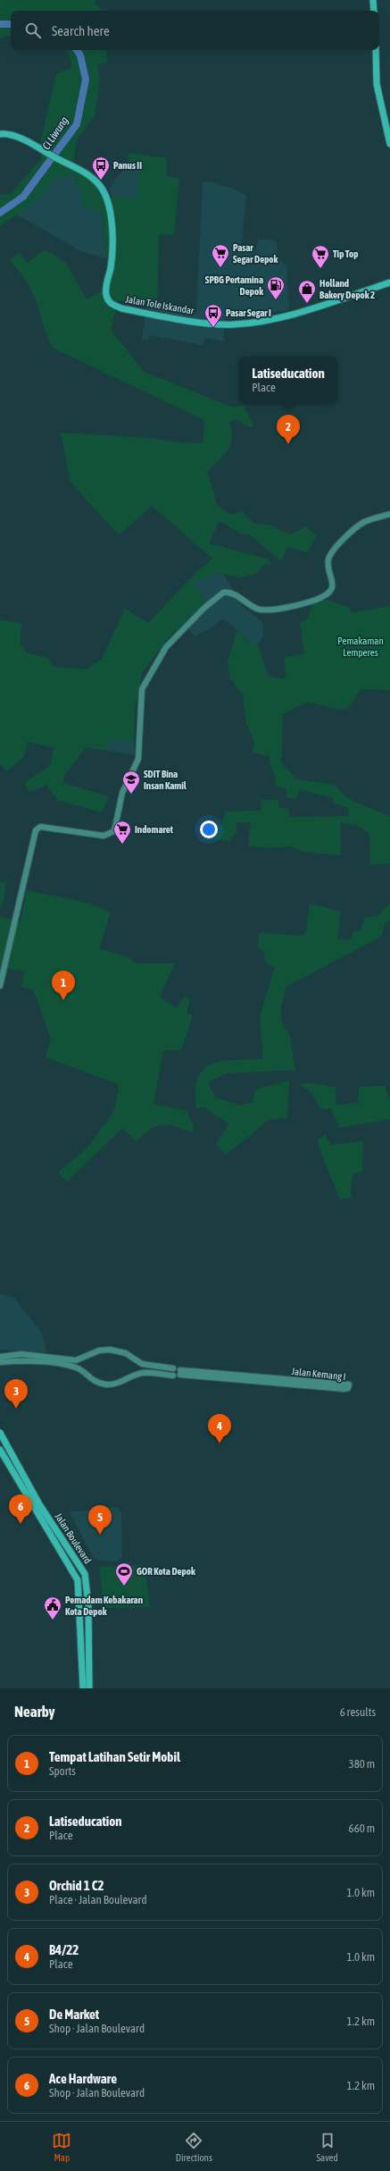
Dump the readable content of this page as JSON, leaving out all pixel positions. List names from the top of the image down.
{
  "streets": {
    "main road": ["Jalan Tole Iskandar", "Jalan Boulevard"],
    "street": ["Jalan Kemang I"]
  },
  "water": ["Ci Liwung"],
  "parks": ["Pemakaman Lemperes"],
  "places": {
    "bus stop": ["Panus II", "Pasar Segar I"],
    "supermarket": ["Pasar Segar Depok", "Tip Top", "Indomaret"],
    "fuel station": ["SPBG Pertamina Depok"],
    "shop": ["Holland Bakery Depok 2"],
    "school or university": ["SDIT Bina Insan Kamil"],
    "sports": ["GOR Kota Depok"],
    "public building": ["Pemadam Kebakaran Kota Depok"]
  },
  "page": {
    "search": "Search here",
    "popup": ["Latiseducation", "Place"],
    "pins": [
      "2",
      "1",
      "3",
      "4",
      "6",
      "5"
    ],
    "heading": ["Nearby", "6 results"],
    "list": [
      {
        "mark": "1",
        "name": "Tempat Latihan Setir Mobil",
        "note": "Sports",
        "value": "380 m"
      },
      {
        "mark": "2",
        "name": "Latiseducation",
        "note": "Place",
        "value": "660 m"
      },
      {
        "mark": "3",
        "name": "Orchid 1 C2",
        "note": "Place · Jalan Boulevard",
        "value": "1.0 km"
      },
      {
        "mark": "4",
        "name": "B4/22",
        "note": "Place",
        "value": "1.0 km"
      },
      {
        "mark": "5",
        "name": "De Market",
        "note": "Shop · Jalan Boulevard",
        "value": "1.2 km"
      },
      {
        "mark": "6",
        "name": "Ace Hardware",
        "note": "Shop · Jalan Boulevard",
        "value": "1.2 km"
      }
    ],
    "nav": ["Map", "Directions", "Saved"]
  }
}
